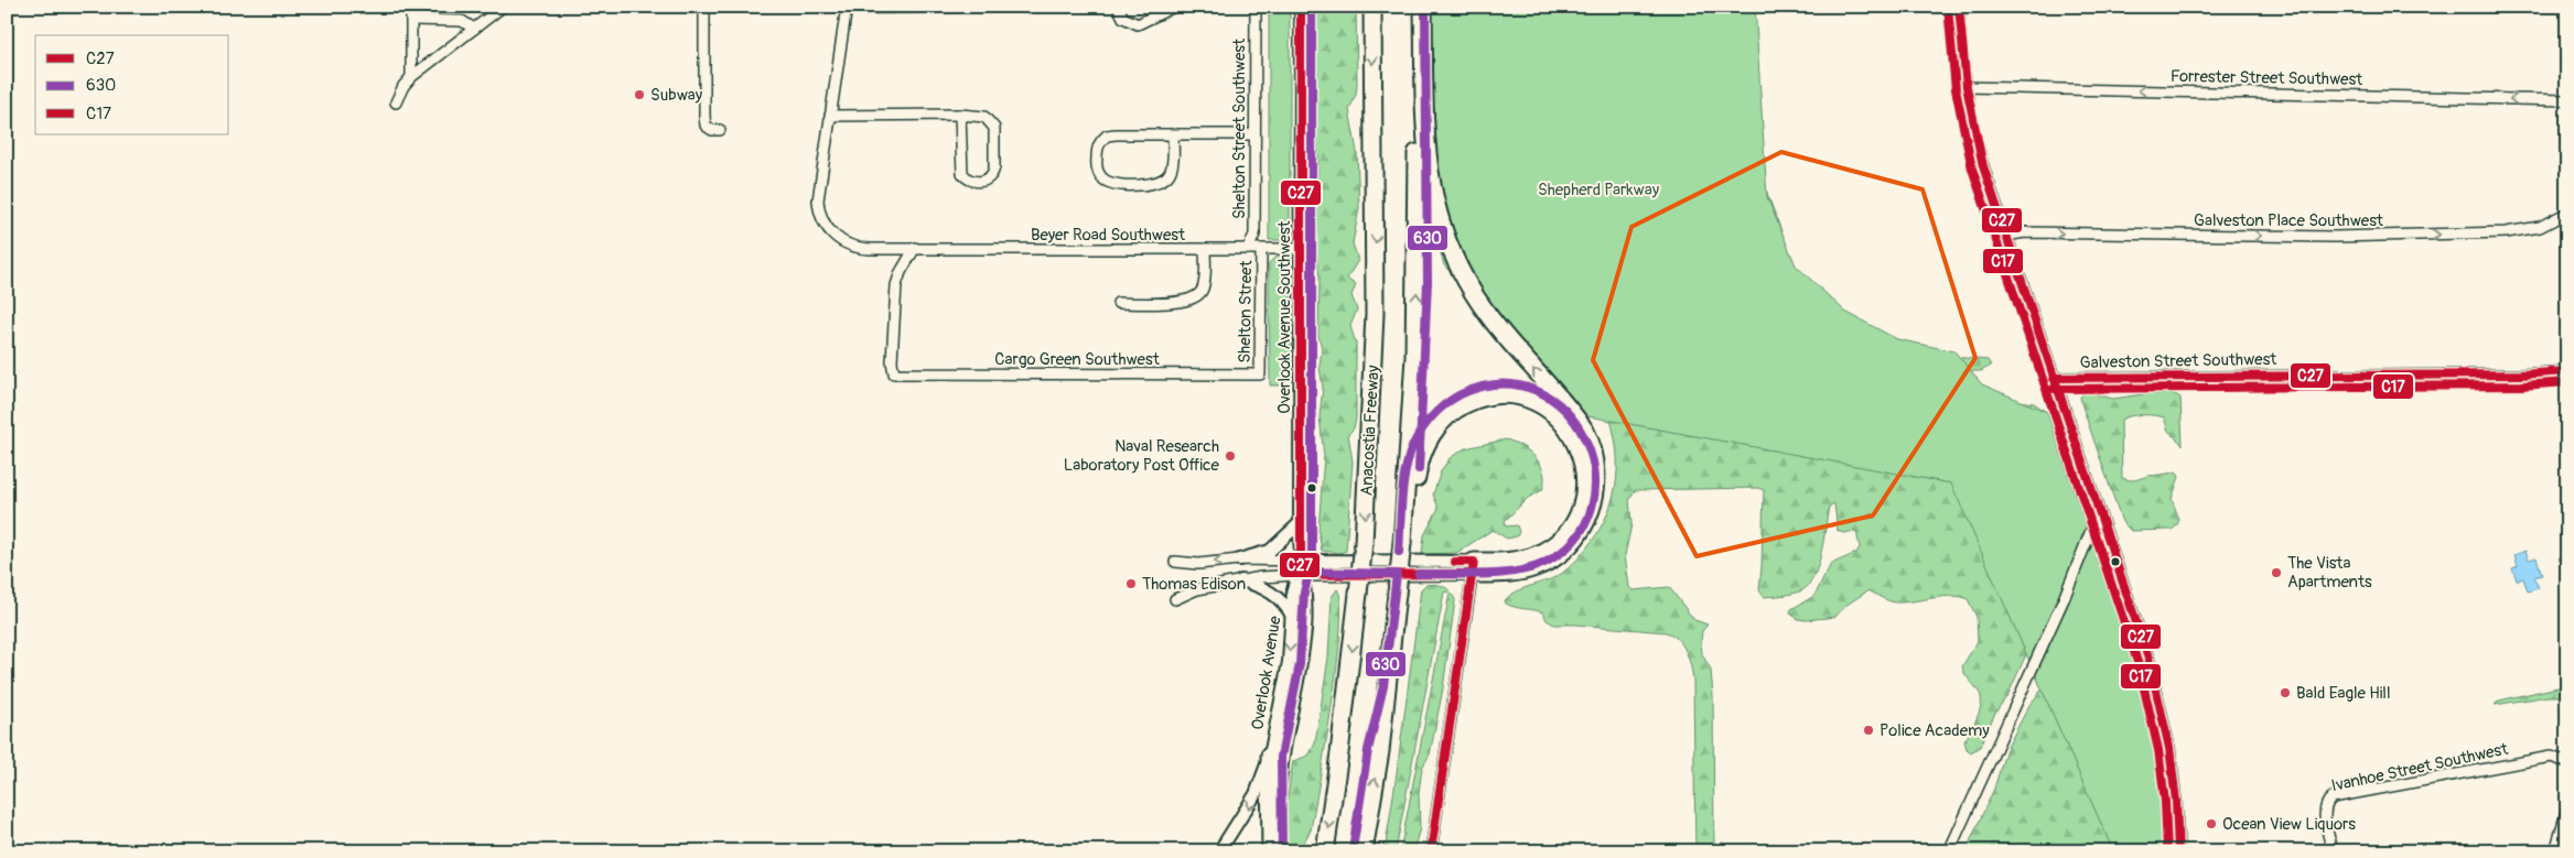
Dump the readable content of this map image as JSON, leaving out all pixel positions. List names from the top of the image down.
{
  "streets": {
    "highway": ["Anacostia Freeway"],
    "street": [
      "Forrester Street Southwest",
      "Shelton Street Southwest",
      "Galveston Place Southwest",
      "Beyer Road Southwest",
      "Shelton Street",
      "Overlook Avenue Southwest",
      "Cargo Green Southwest",
      "Galveston Street Southwest",
      "Overlook Avenue",
      "Ivanhoe Street Southwest"
    ]
  },
  "crossings": [
    ["Shelton Street Southwest", "Beyer Road Southwest"],
    ["Beyer Road Southwest", "Shelton Street"],
    ["Beyer Road Southwest", "Overlook Avenue Southwest"],
    ["Beyer Road Southwest", "Cargo Green Southwest"],
    ["Shelton Street", "Cargo Green Southwest"],
    ["Overlook Avenue Southwest", "Overlook Avenue"]
  ],
  "one_way": ["Forrester Street Southwest", "Galveston Place Southwest"],
  "parks": ["Shepherd Parkway"],
  "places": [
    "Subway",
    "Naval Research Laboratory Post Office",
    "The Vista Apartments",
    "Thomas Edison",
    "Bald Eagle Hill",
    "Police Academy",
    "Ocean View Liquors"
  ],
  "lines": ["transit line C27", "transit line 630", "transit line C17"],
  "legend": ["C27", "630", "C17"]
}
